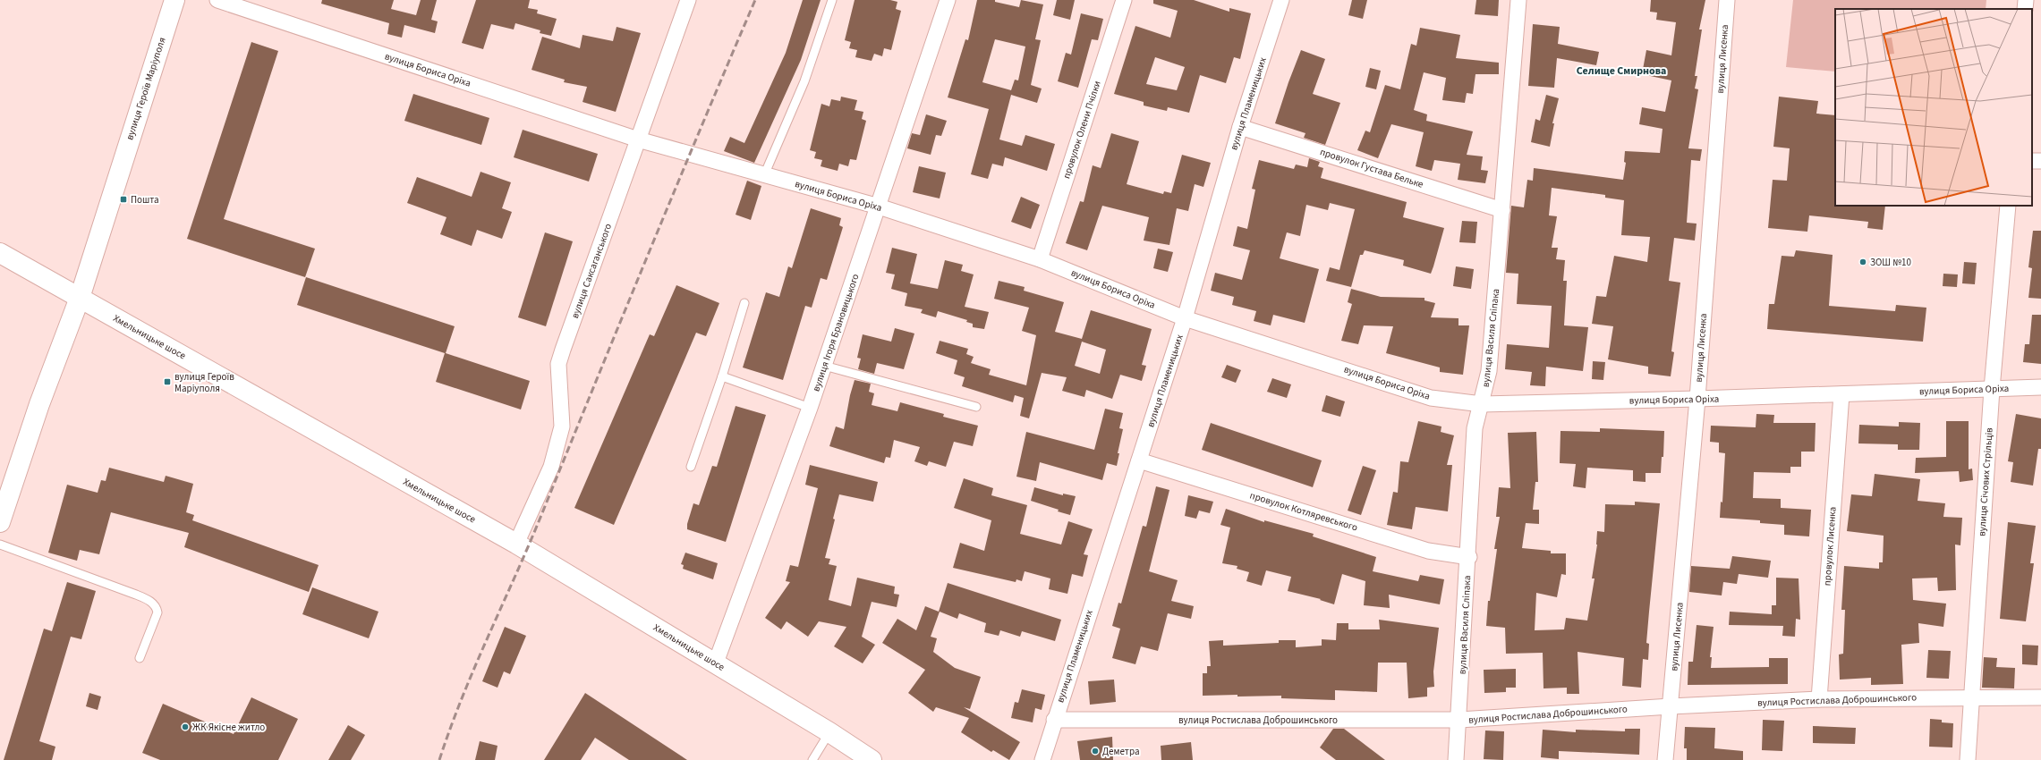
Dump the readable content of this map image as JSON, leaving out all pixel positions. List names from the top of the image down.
{
  "streets": {
    "street": [
      "вулиця Лисенка",
      "вулиця Бориса Оріха",
      "вулиця Героїв Маріуполя",
      "вулиця Пламеницьких",
      "провулок Олени Пчілки",
      "провулок Густава Бельке",
      "вулиця Саксаганського",
      "вулиця Ігоря Брановицького",
      "Хмельницьке шосе",
      "вулиця Василя Сліпака",
      "вулиця Січових Стрільців",
      "провулок Котляревського",
      "провулок Лисенка",
      "вулиця Ростислава Доброшинського"
    ]
  },
  "crossings": [
    ["вулиця Лисенка", "вулиця Бориса Оріха"],
    ["вулиця Лисенка", "вулиця Ростислава Доброшинського"],
    ["вулиця Бориса Оріха", "вулиця Пламеницьких"],
    ["вулиця Бориса Оріха", "провулок Олени Пчілки"],
    ["вулиця Бориса Оріха", "вулиця Саксаганського"],
    ["вулиця Бориса Оріха", "вулиця Ігоря Брановицького"],
    ["вулиця Бориса Оріха", "вулиця Василя Сліпака"],
    ["вулиця Бориса Оріха", "вулиця Січових Стрільців"],
    ["вулиця Бориса Оріха", "провулок Лисенка"],
    ["вулиця Героїв Маріуполя", "Хмельницьке шосе"],
    ["вулиця Пламеницьких", "провулок Густава Бельке"],
    ["вулиця Пламеницьких", "провулок Котляревського"],
    ["вулиця Пламеницьких", "вулиця Ростислава Доброшинського"],
    ["провулок Густава Бельке", "вулиця Василя Сліпака"],
    ["вулиця Саксаганського", "Хмельницьке шосе"],
    ["вулиця Ігоря Брановицького", "Хмельницьке шосе"],
    ["вулиця Василя Сліпака", "провулок Котляревського"],
    ["вулиця Василя Сліпака", "вулиця Ростислава Доброшинського"],
    ["вулиця Січових Стрільців", "вулиця Ростислава Доброшинського"],
    ["провулок Лисенка", "вулиця Ростислава Доброшинського"]
  ],
  "districts": ["Селище Смирнова"],
  "places": {
    "transit": ["Пошта", "вулиця Героїв Маріуполя"],
    "other": ["ЗОШ №10", "ЖК Якісне житло", "Деметра"]
  }
}
